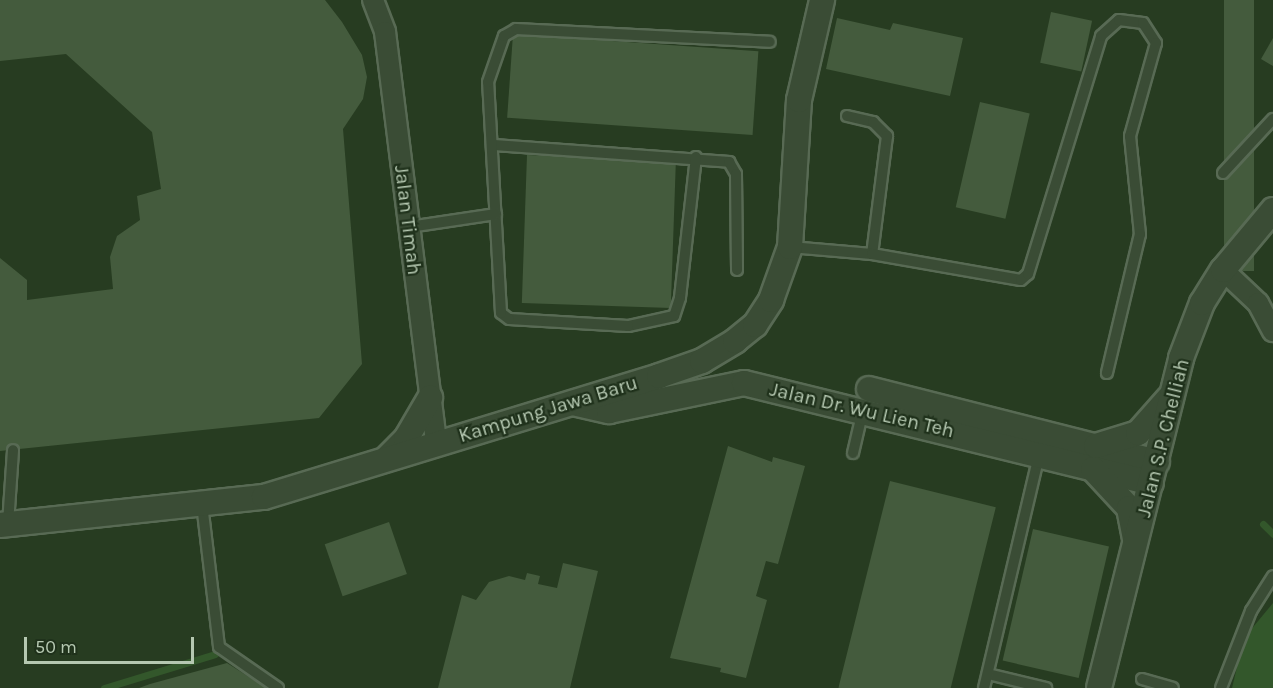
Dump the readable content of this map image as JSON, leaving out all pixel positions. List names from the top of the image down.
{
  "streets": {
    "street": [
      "Jalan Timah",
      "Kampung Jawa Baru",
      "Jalan Dr. Wu Lien Teh",
      "Jalan S.P. Chelliah"
    ]
  },
  "crossings": [
    ["Jalan Timah", "Kampung Jawa Baru"],
    ["Kampung Jawa Baru", "Jalan Dr. Wu Lien Teh"],
    ["Jalan Dr. Wu Lien Teh", "Jalan S.P. Chelliah"]
  ],
  "scale_bar": "50 m"
}
